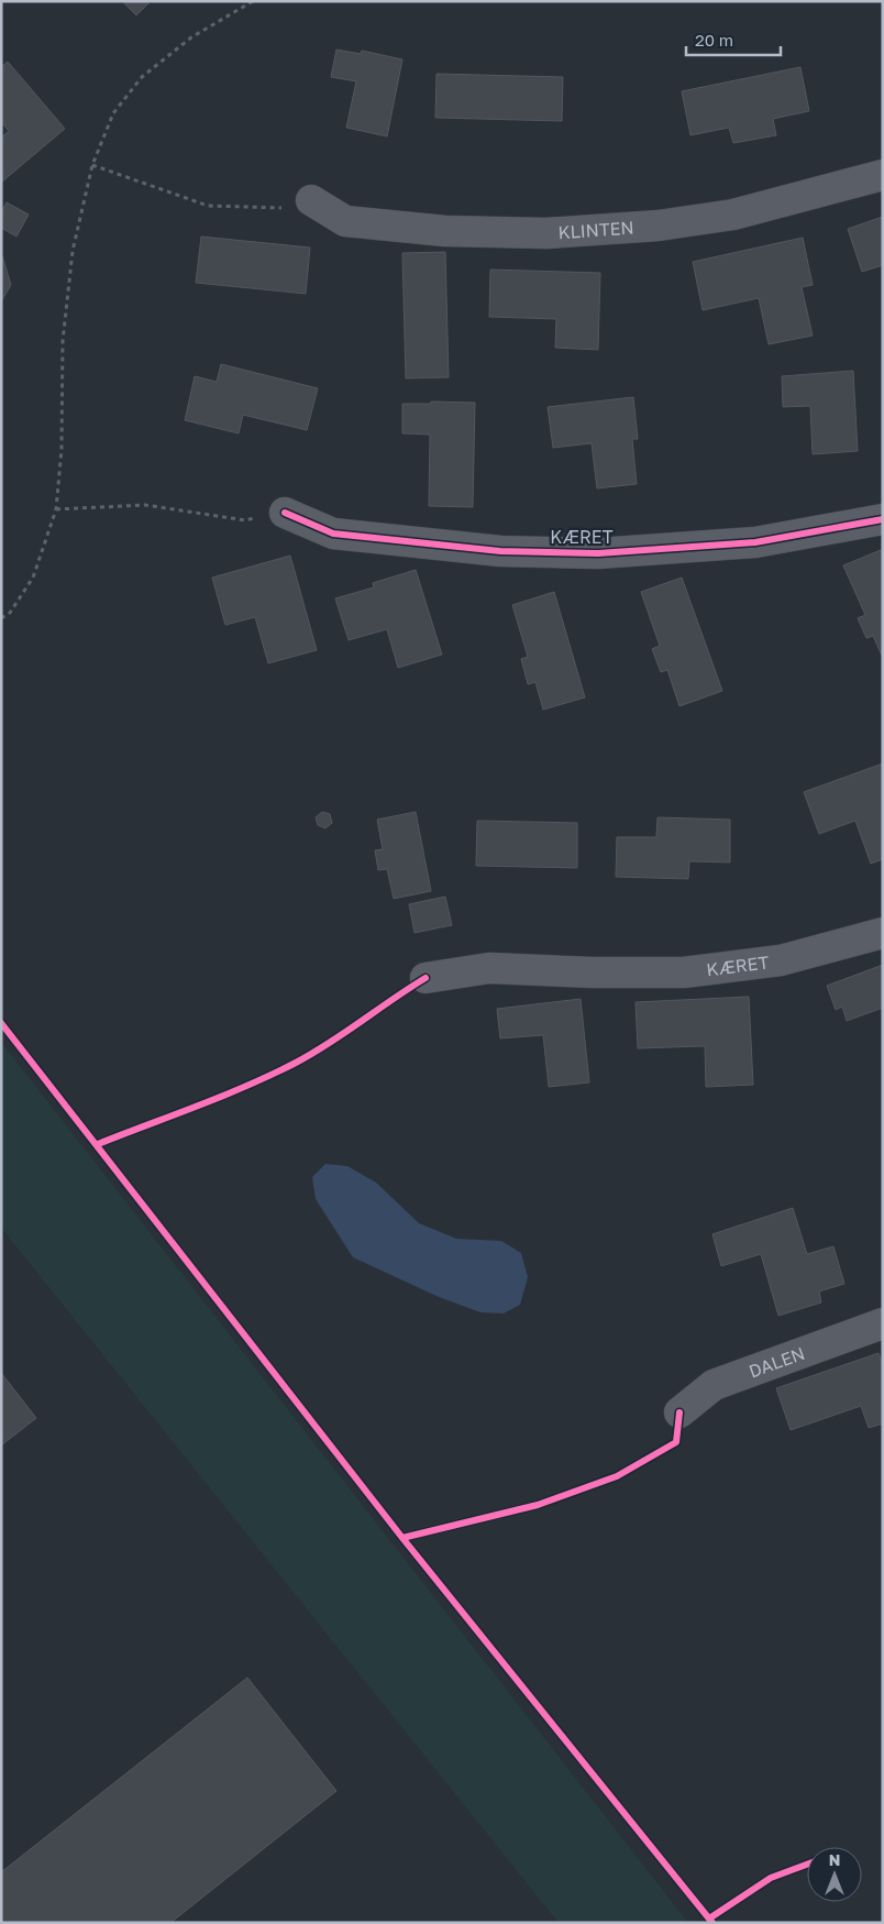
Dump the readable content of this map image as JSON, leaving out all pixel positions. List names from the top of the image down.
{
  "streets": {
    "street": ["KLINTEN", "KÆRET", "DALEN"]
  },
  "scale_bar": "20 m",
  "north": "top"
}
